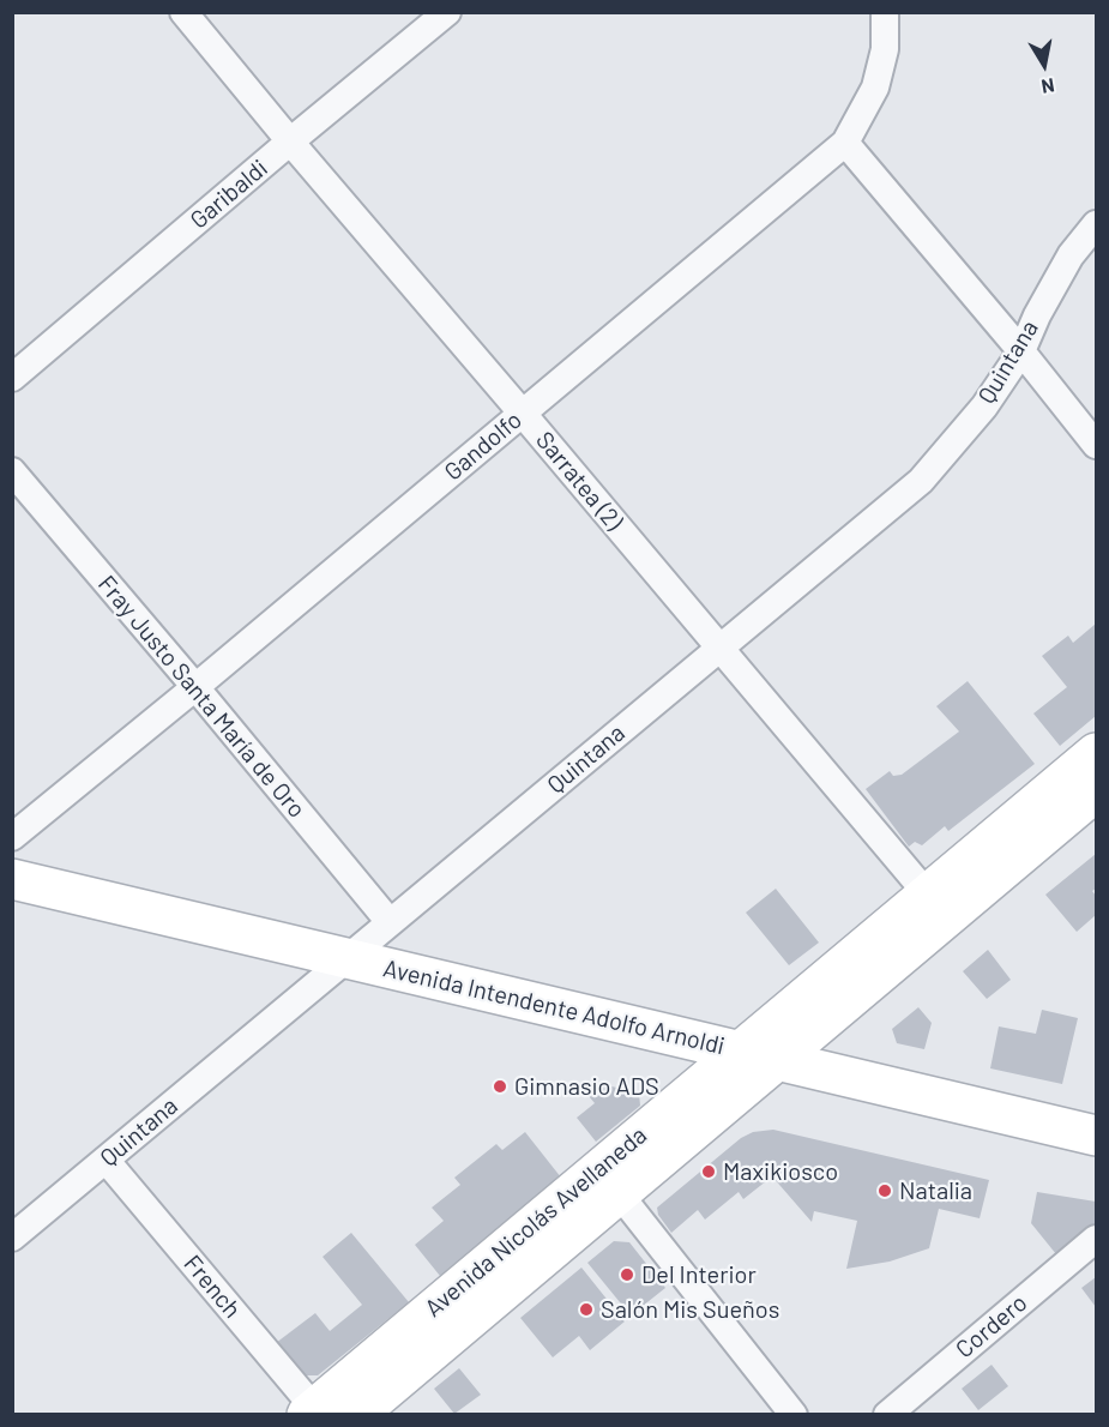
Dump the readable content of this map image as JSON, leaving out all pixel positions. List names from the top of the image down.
{
  "streets": {
    "main road": ["Avenida Intendente Adolfo Arnoldi", "Avenida Nicolás Avellaneda"],
    "street": [
      "Garibaldi",
      "Quintana",
      "Gandolfo",
      "Sarratea (2)",
      "Fray Justo Santa María de Oro",
      "French",
      "Cordero"
    ]
  },
  "crossings": [
    ["Garibaldi", "Sarratea (2)"],
    ["Quintana", "Sarratea (2)"],
    ["Quintana", "Fray Justo Santa María de Oro"],
    ["Quintana", "Avenida Intendente Adolfo Arnoldi"],
    ["Quintana", "French"],
    ["Gandolfo", "Sarratea (2)"],
    ["Gandolfo", "Fray Justo Santa María de Oro"],
    ["Sarratea (2)", "Avenida Nicolás Avellaneda"],
    ["Avenida Intendente Adolfo Arnoldi", "Avenida Nicolás Avellaneda"],
    ["Avenida Nicolás Avellaneda", "French"]
  ],
  "places": [
    "Gimnasio ADS",
    "Maxikiosco",
    "Natalia",
    "Del Interior",
    "Salón Mis Sueños"
  ],
  "north": "bottom"
}
